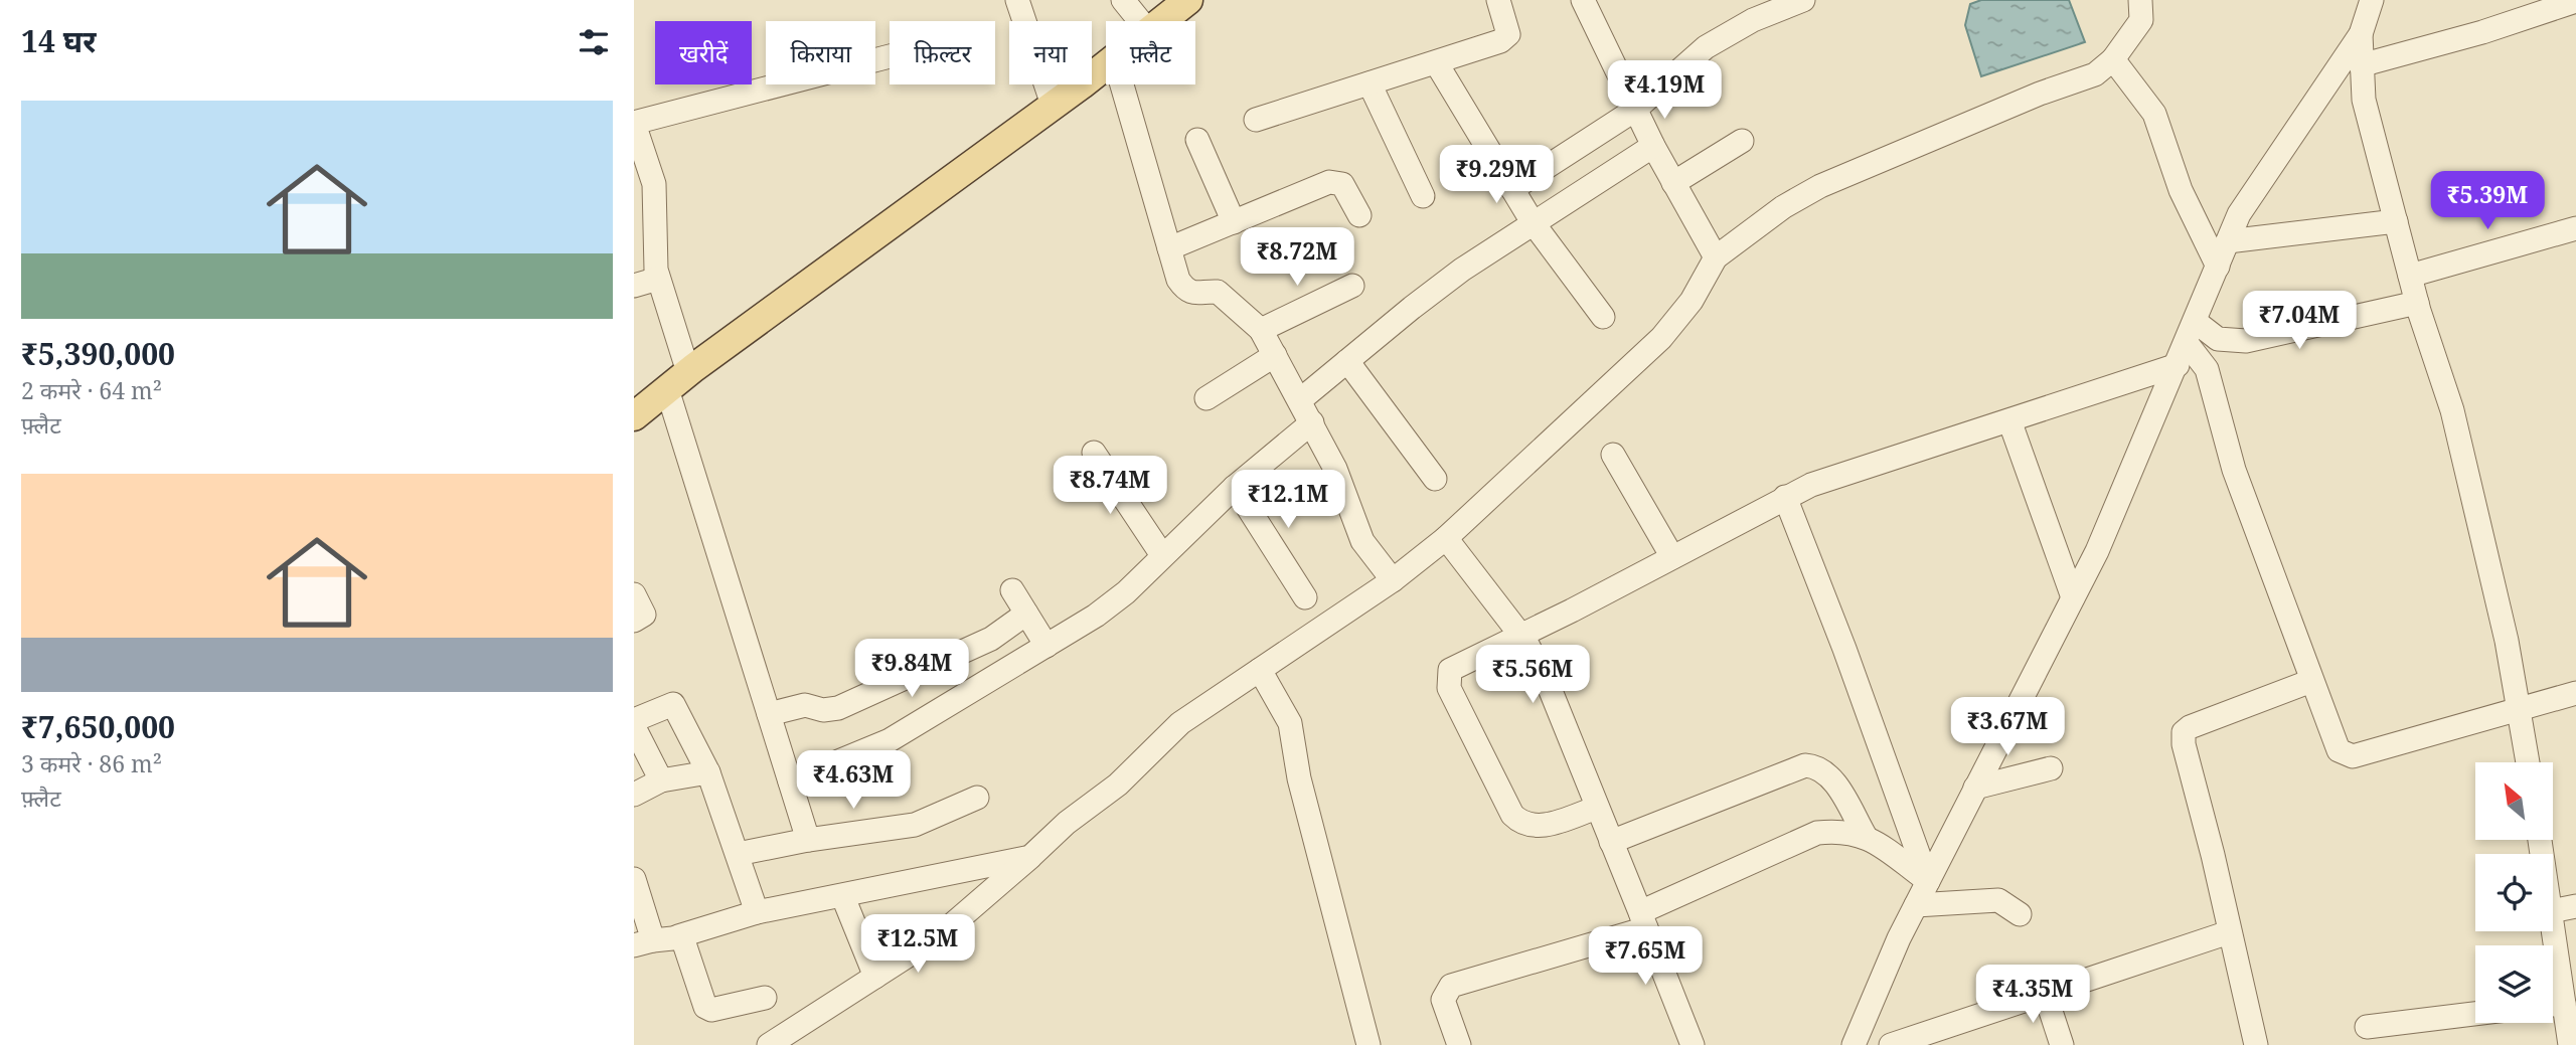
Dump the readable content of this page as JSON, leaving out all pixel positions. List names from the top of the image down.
{
  "north": "top left",
  "page": {
    "heading": "14 घर",
    "chip": [
      "खरीदें",
      "किराया",
      "फ़िल्टर",
      "नया",
      "फ़्लैट"
    ],
    "price": [
      "₹4.19M",
      "₹9.29M",
      "₹5.39M",
      "₹8.72M",
      "₹7.04M",
      "₹8.74M",
      "₹12.1M",
      "₹9.84M",
      "₹5.56M",
      "₹3.67M",
      "₹4.63M",
      "₹12.5M",
      "₹7.65M",
      "₹4.35M"
    ],
    "list": [
      {
        "name": "₹5,390,000",
        "note": "2 कमरे · 64 m² · फ़्लैट"
      },
      {
        "name": "₹7,650,000",
        "note": "3 कमरे · 86 m² · फ़्लैट"
      }
    ]
  }
}
